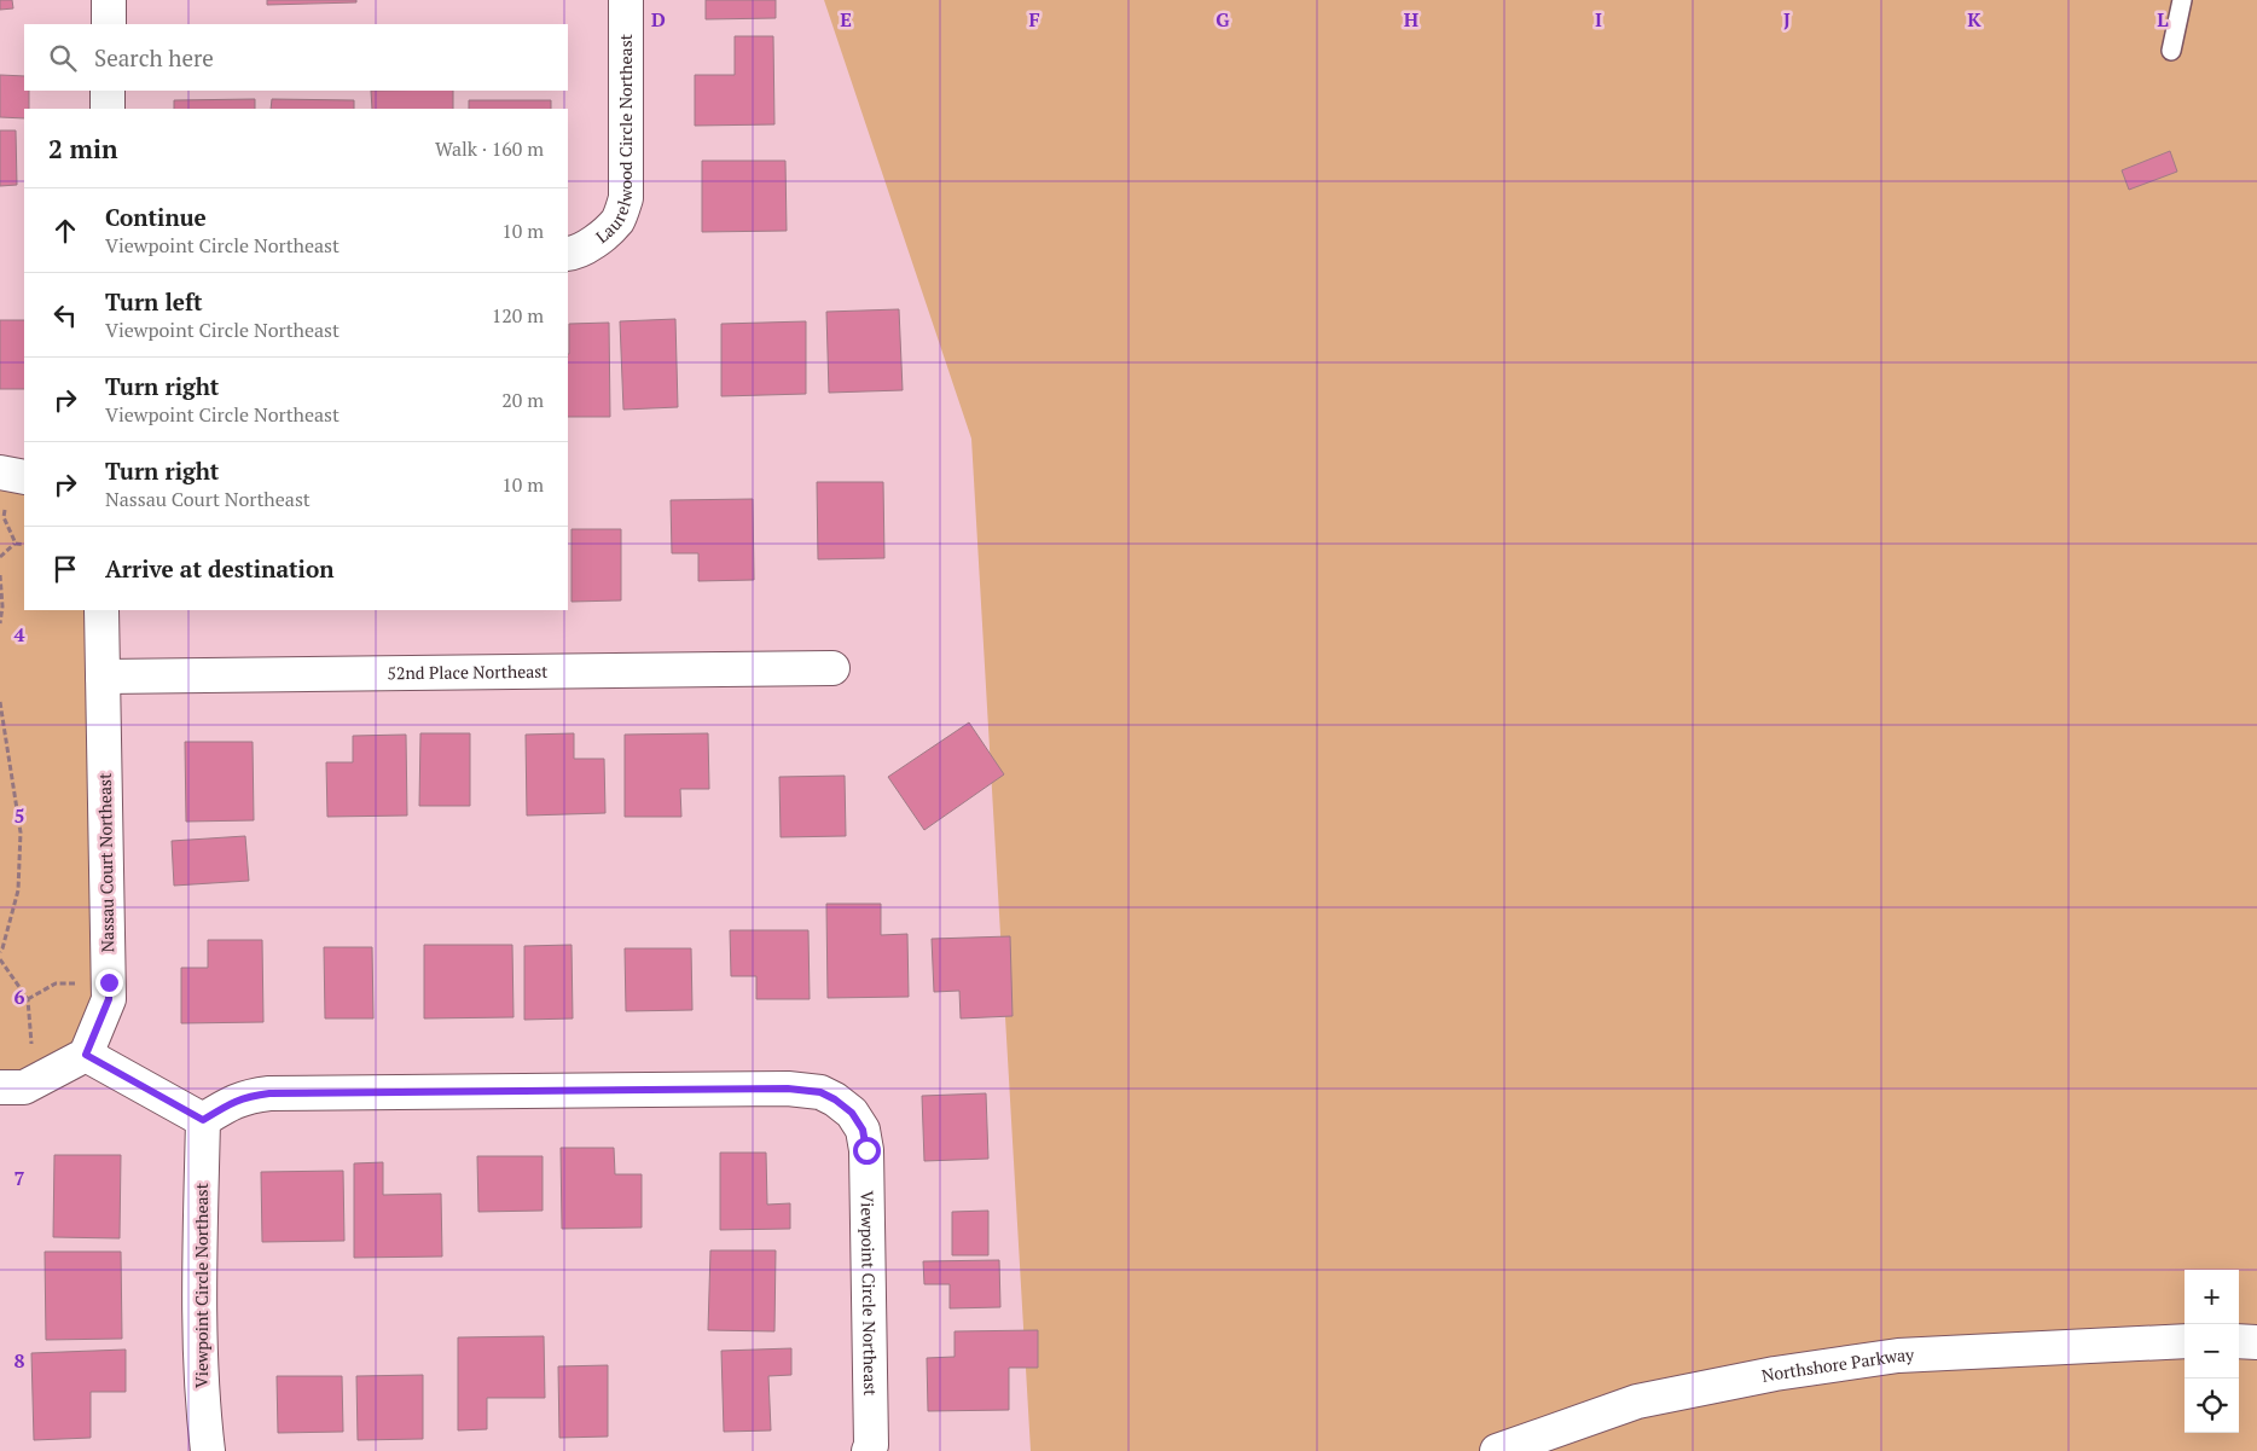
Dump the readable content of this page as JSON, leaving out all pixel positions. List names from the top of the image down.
{
  "streets": {
    "street": [
      "Laurelwood Circle Northeast",
      "52nd Place Northeast",
      "Nassau Court Northeast",
      "Viewpoint Circle Northeast",
      "Northshore Parkway"
    ]
  },
  "crossings": [
    ["52nd Place Northeast", "Nassau Court Northeast"]
  ],
  "page": {
    "search": "Search here",
    "heading": ["2 min", "Walk · 160 m"],
    "list": [
      ["Continue", "Viewpoint Circle Northeast", "10 m"],
      ["Turn left", "Viewpoint Circle Northeast", "120 m"],
      ["Turn right", "Viewpoint Circle Northeast", "20 m"],
      ["Turn right", "Nassau Court Northeast", "10 m"],
      "Arrive at destination"
    ],
    "map_buttons": ["+", "−"]
  },
  "grid": {
    "columns": [
      "D",
      "E",
      "F",
      "G",
      "H",
      "I",
      "J",
      "K",
      "L"
    ],
    "rows": [
      "4",
      "5",
      "6",
      "7",
      "8"
    ]
  }
}
